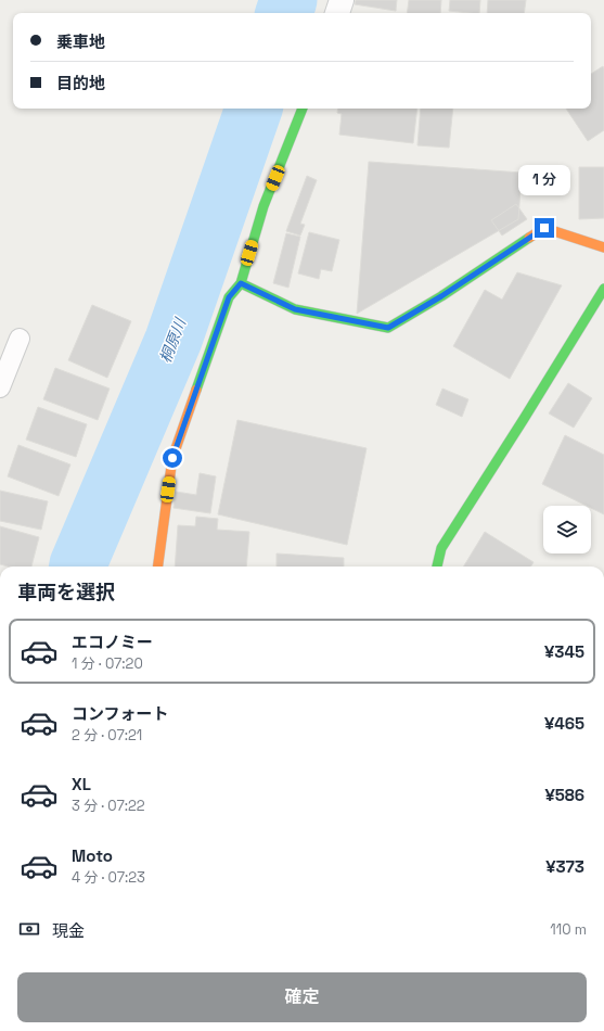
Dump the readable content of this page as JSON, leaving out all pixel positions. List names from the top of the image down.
{
  "water": ["桐原川"],
  "page": {
    "banner": ["乗車地", "目的地"],
    "bubble": "1 分",
    "heading": "車両を選択",
    "list": [
      {
        "name": "エコノミー",
        "note": "1 分 · 07:20",
        "value": "¥345"
      },
      {
        "name": "コンフォート",
        "note": "2 分 · 07:21",
        "value": "¥465"
      },
      {
        "name": "XL",
        "note": "3 分 · 07:22",
        "value": "¥586"
      },
      {
        "name": "Moto",
        "note": "4 分 · 07:23",
        "value": "¥373"
      }
    ],
    "pay": ["現金", "110 m"],
    "buttons": "確定"
  }
}
